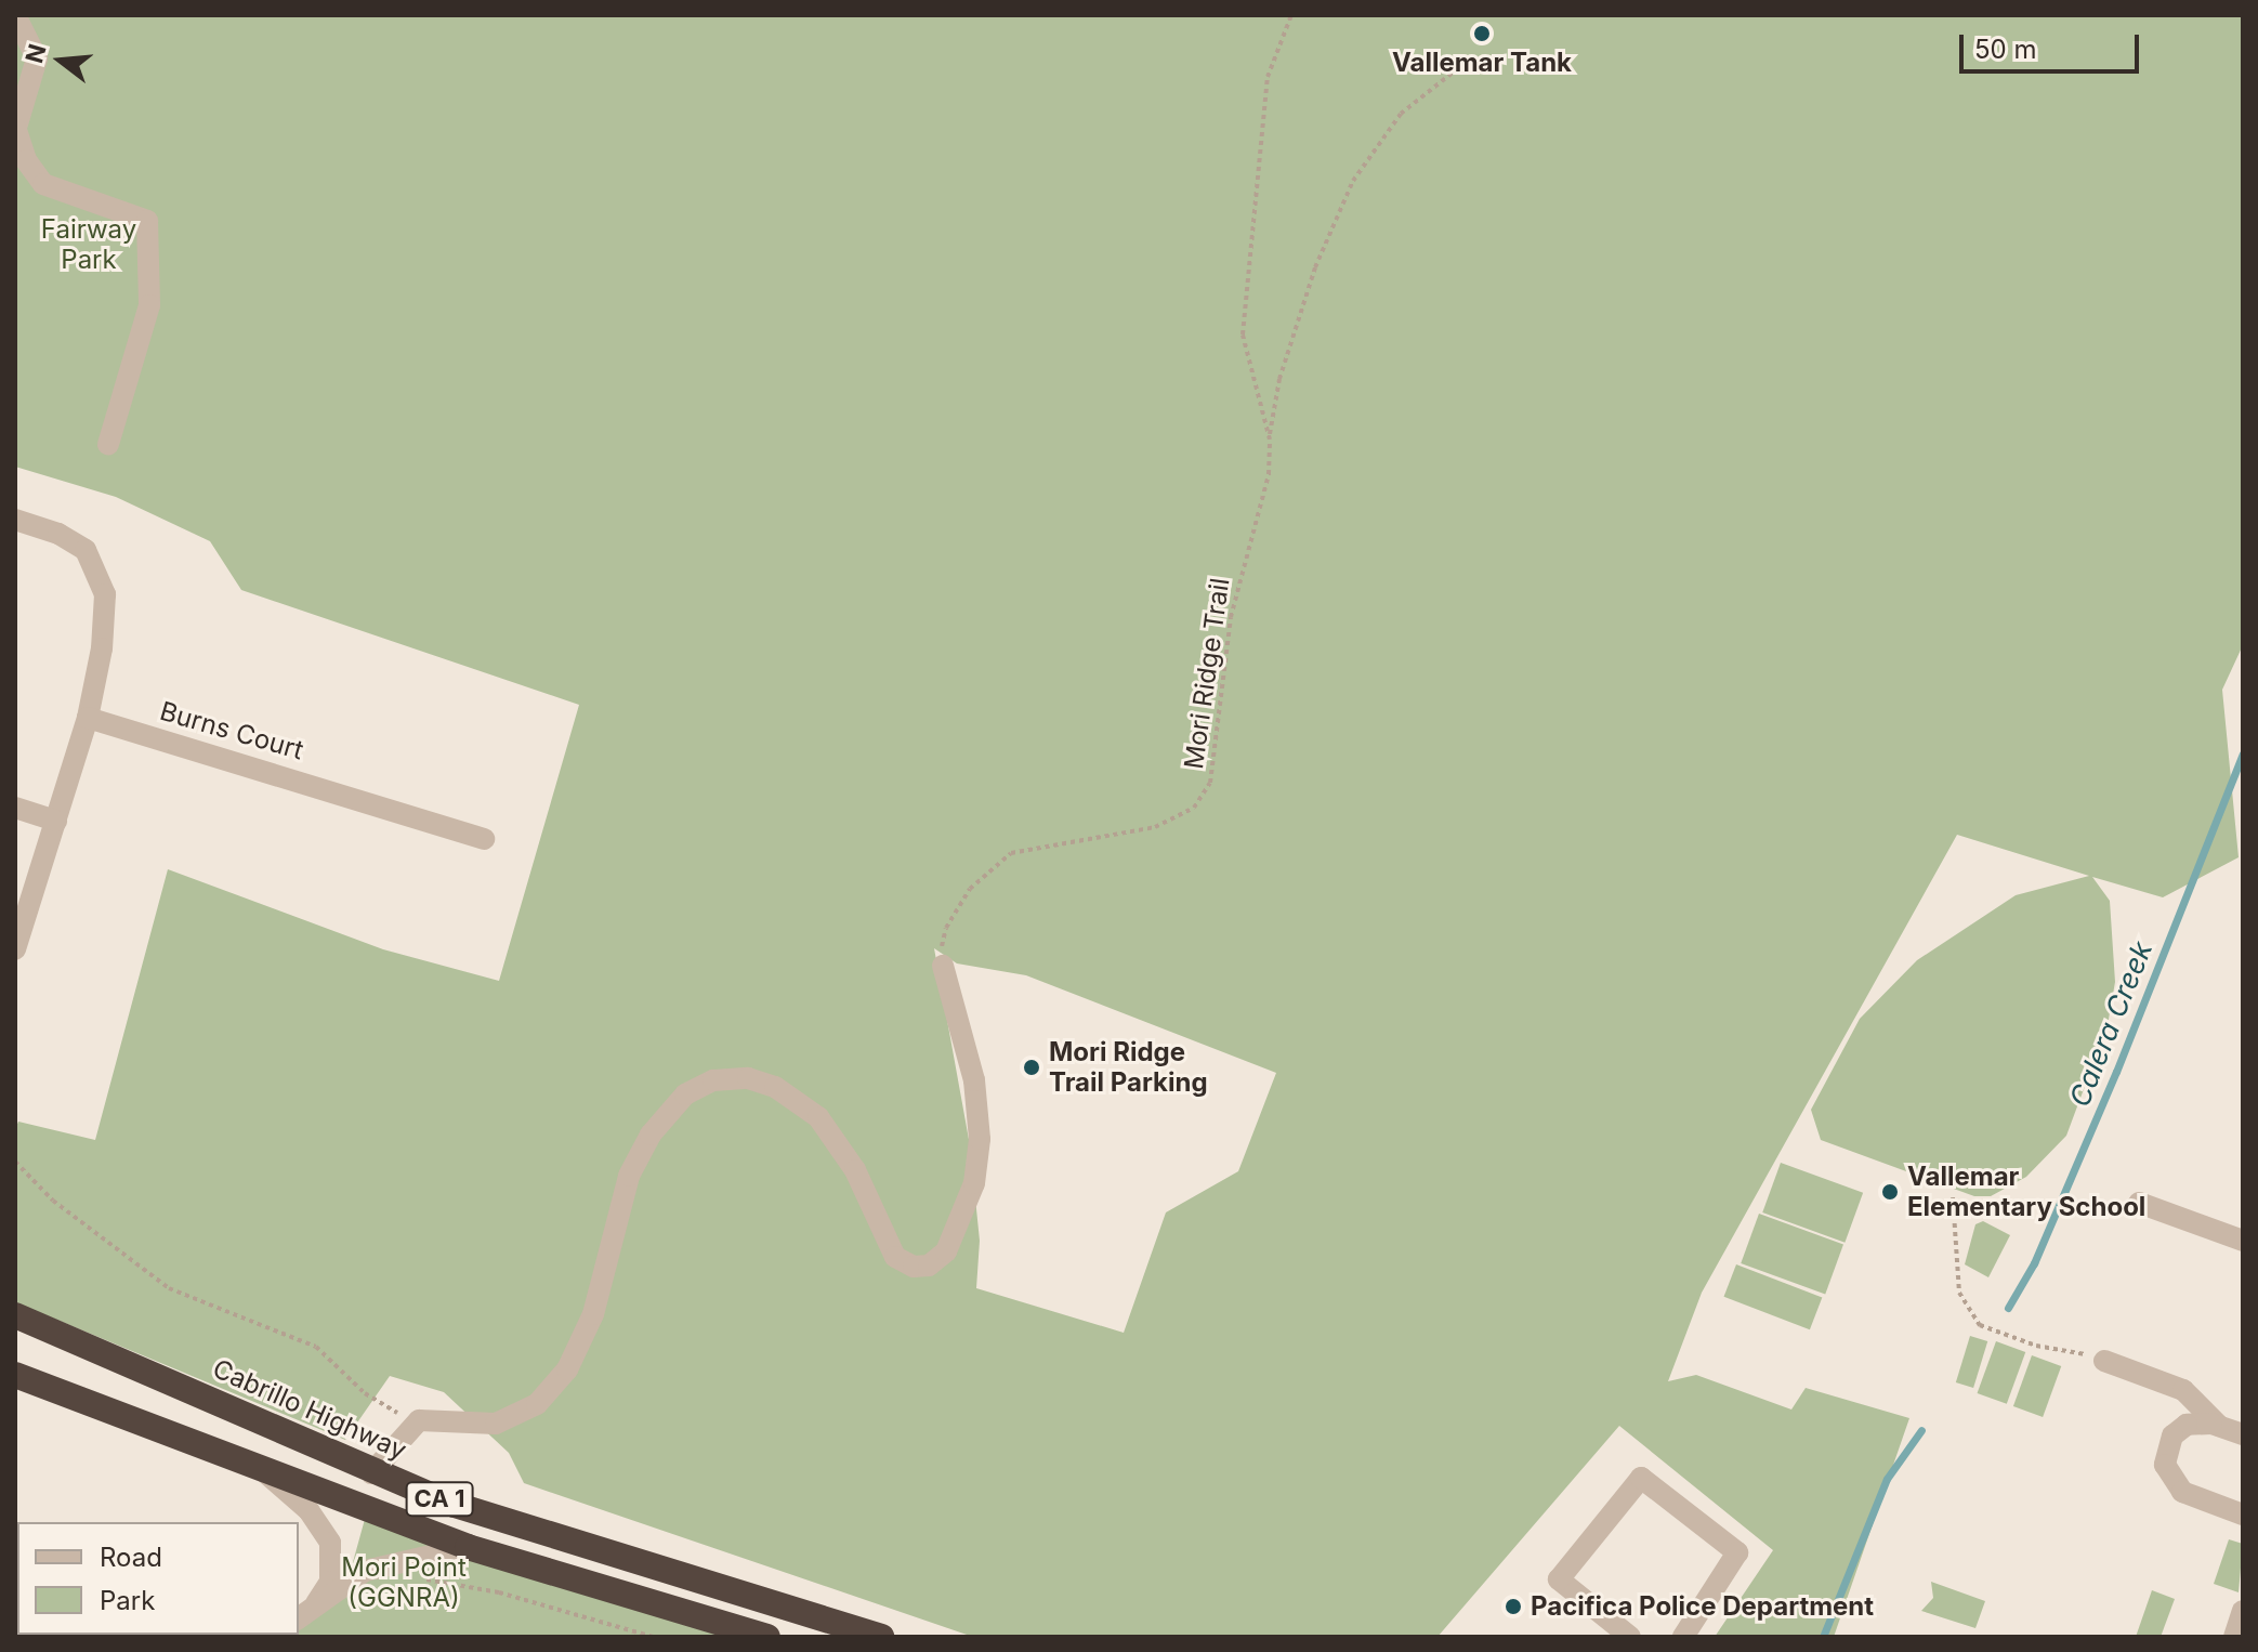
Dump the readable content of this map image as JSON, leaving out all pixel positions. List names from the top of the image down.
{
  "streets": {
    "highway": ["Cabrillo Highway", "CA 1"],
    "street": ["Burns Court"],
    "path": ["Mori Ridge Trail"]
  },
  "water": ["Calera Creek"],
  "parks": ["Fairway Park", "Mori Point (GGNRA)"],
  "places": [
    "Vallemar Tank",
    "Mori Ridge Trail Parking",
    "Vallemar Elementary School",
    "Pacifica Police Department"
  ],
  "legend": ["Road", "Park"],
  "scale_bar": "50 m",
  "north": "left"
}
